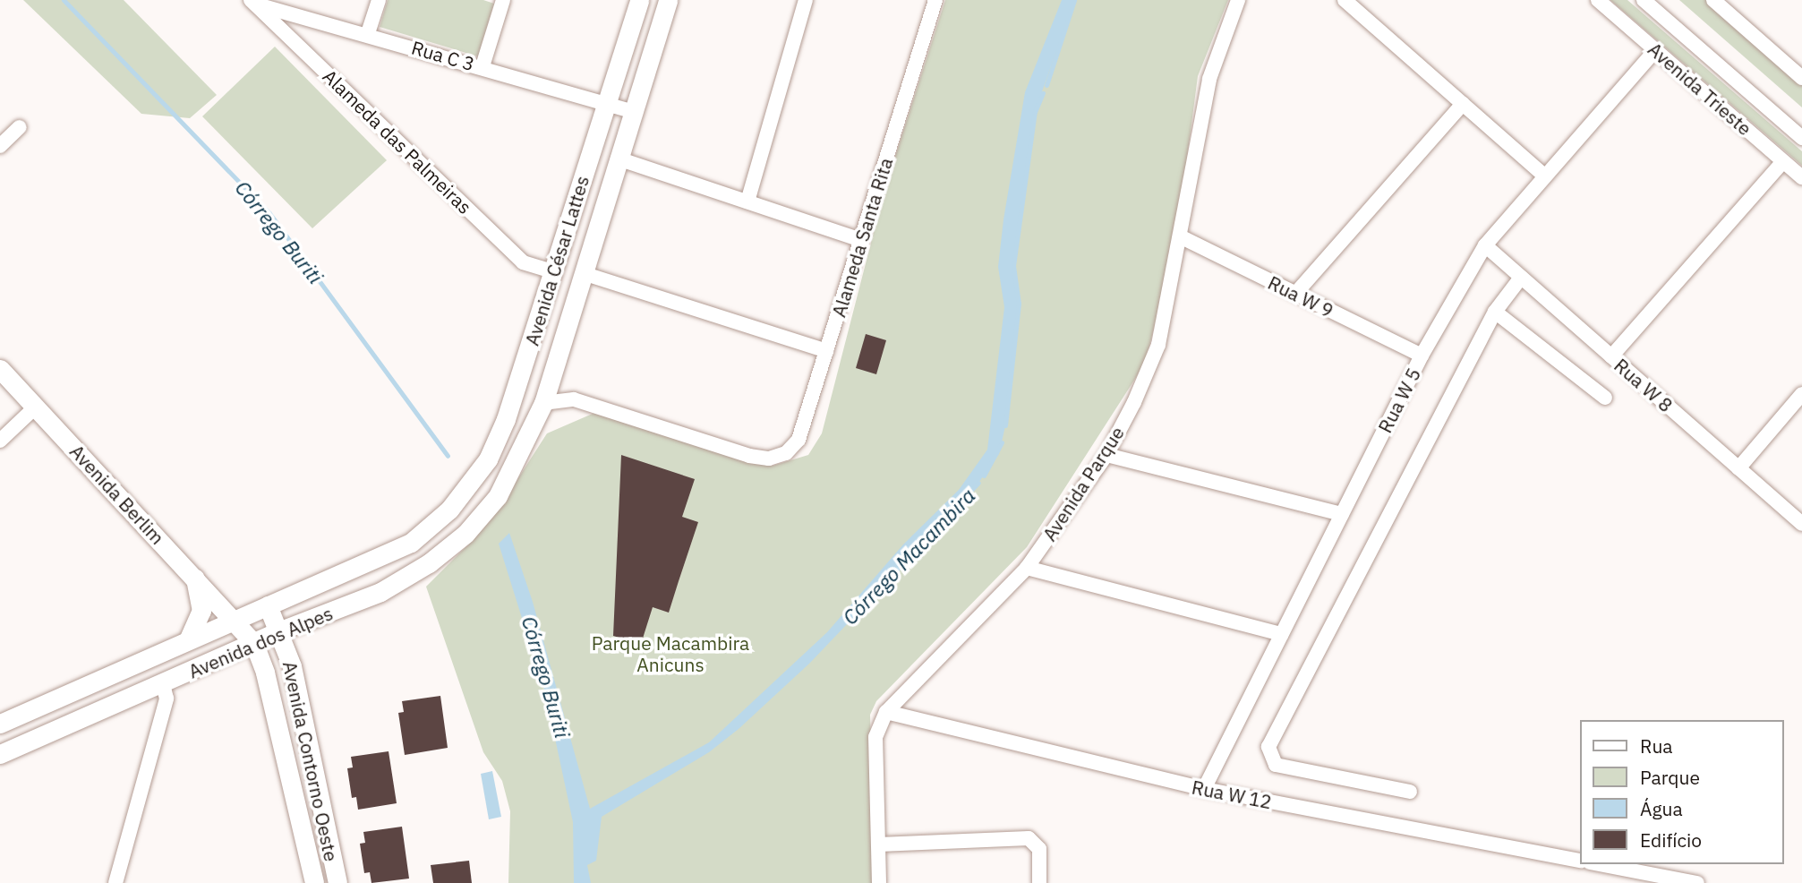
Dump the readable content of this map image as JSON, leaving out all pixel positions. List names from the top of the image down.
{
  "streets": {
    "main road": [
      "Avenida César Lattes",
      "Avenida Berlim",
      "Avenida dos Alpes",
      "Avenida Contorno Oeste"
    ],
    "street": [
      "Rua C 3",
      "Avenida Trieste",
      "Alameda das Palmeiras",
      "Alameda Santa Rita",
      "Rua W 9",
      "Rua W 8",
      "Rua W 5",
      "Avenida Parque",
      "Rua W 12"
    ]
  },
  "crossings": [
    ["Rua C 3", "Alameda das Palmeiras"],
    ["Rua C 3", "Avenida César Lattes"],
    ["Avenida Trieste", "Rua W 5"],
    ["Alameda das Palmeiras", "Avenida César Lattes"],
    ["Alameda Santa Rita", "Avenida César Lattes"],
    ["Avenida César Lattes", "Avenida dos Alpes"],
    ["Rua W 9", "Rua W 5"],
    ["Rua W 9", "Avenida Parque"],
    ["Rua W 8", "Rua W 5"],
    ["Rua W 5", "Rua W 12"],
    ["Avenida Parque", "Rua W 12"],
    ["Avenida Berlim", "Avenida dos Alpes"],
    ["Avenida Berlim", "Avenida Contorno Oeste"],
    ["Avenida dos Alpes", "Avenida Contorno Oeste"]
  ],
  "water": ["Córrego Buriti", "Córrego Macambira"],
  "parks": ["Parque Macambira Anicuns"],
  "legend": [
    "Rua",
    "Parque",
    "Água",
    "Edifício"
  ]
}
